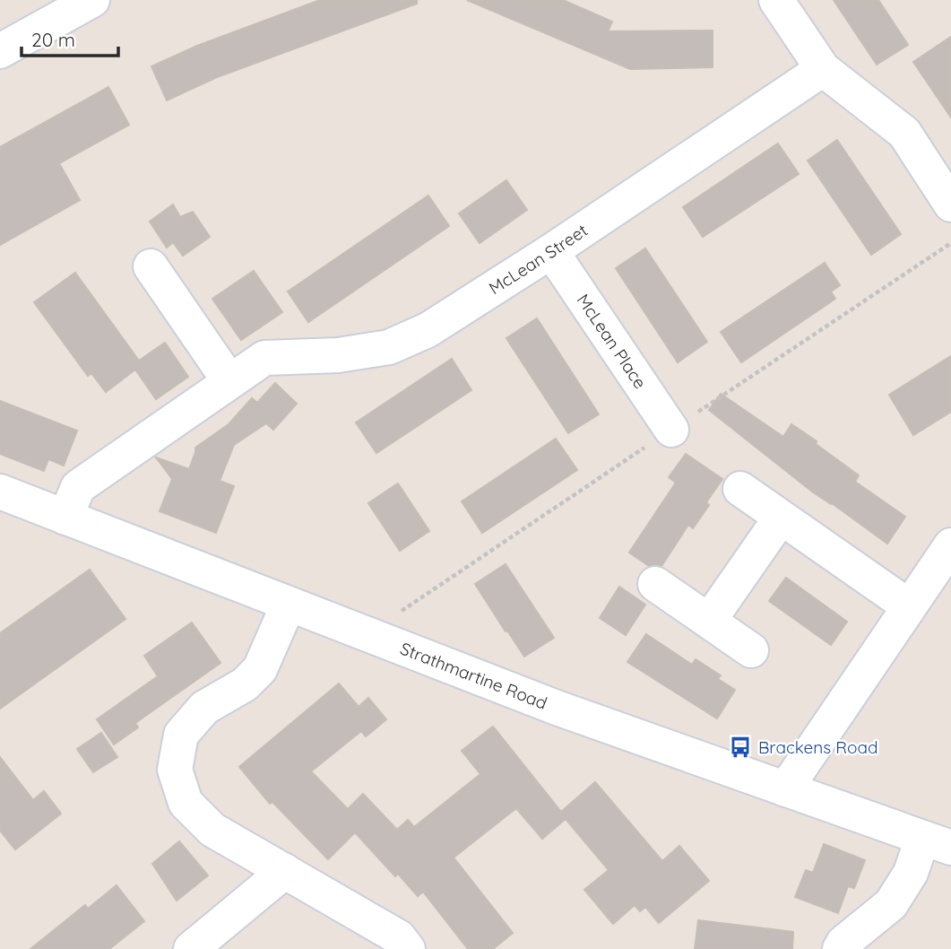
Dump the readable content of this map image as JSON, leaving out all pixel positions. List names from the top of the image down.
{
  "streets": {
    "street": ["McLean Street", "McLean Place", "Strathmartine Road"]
  },
  "crossings": [
    ["McLean Street", "McLean Place"],
    ["McLean Street", "Strathmartine Road"]
  ],
  "places": {
    "bus stop": ["Brackens Road"]
  },
  "scale_bar": "20 m"
}
